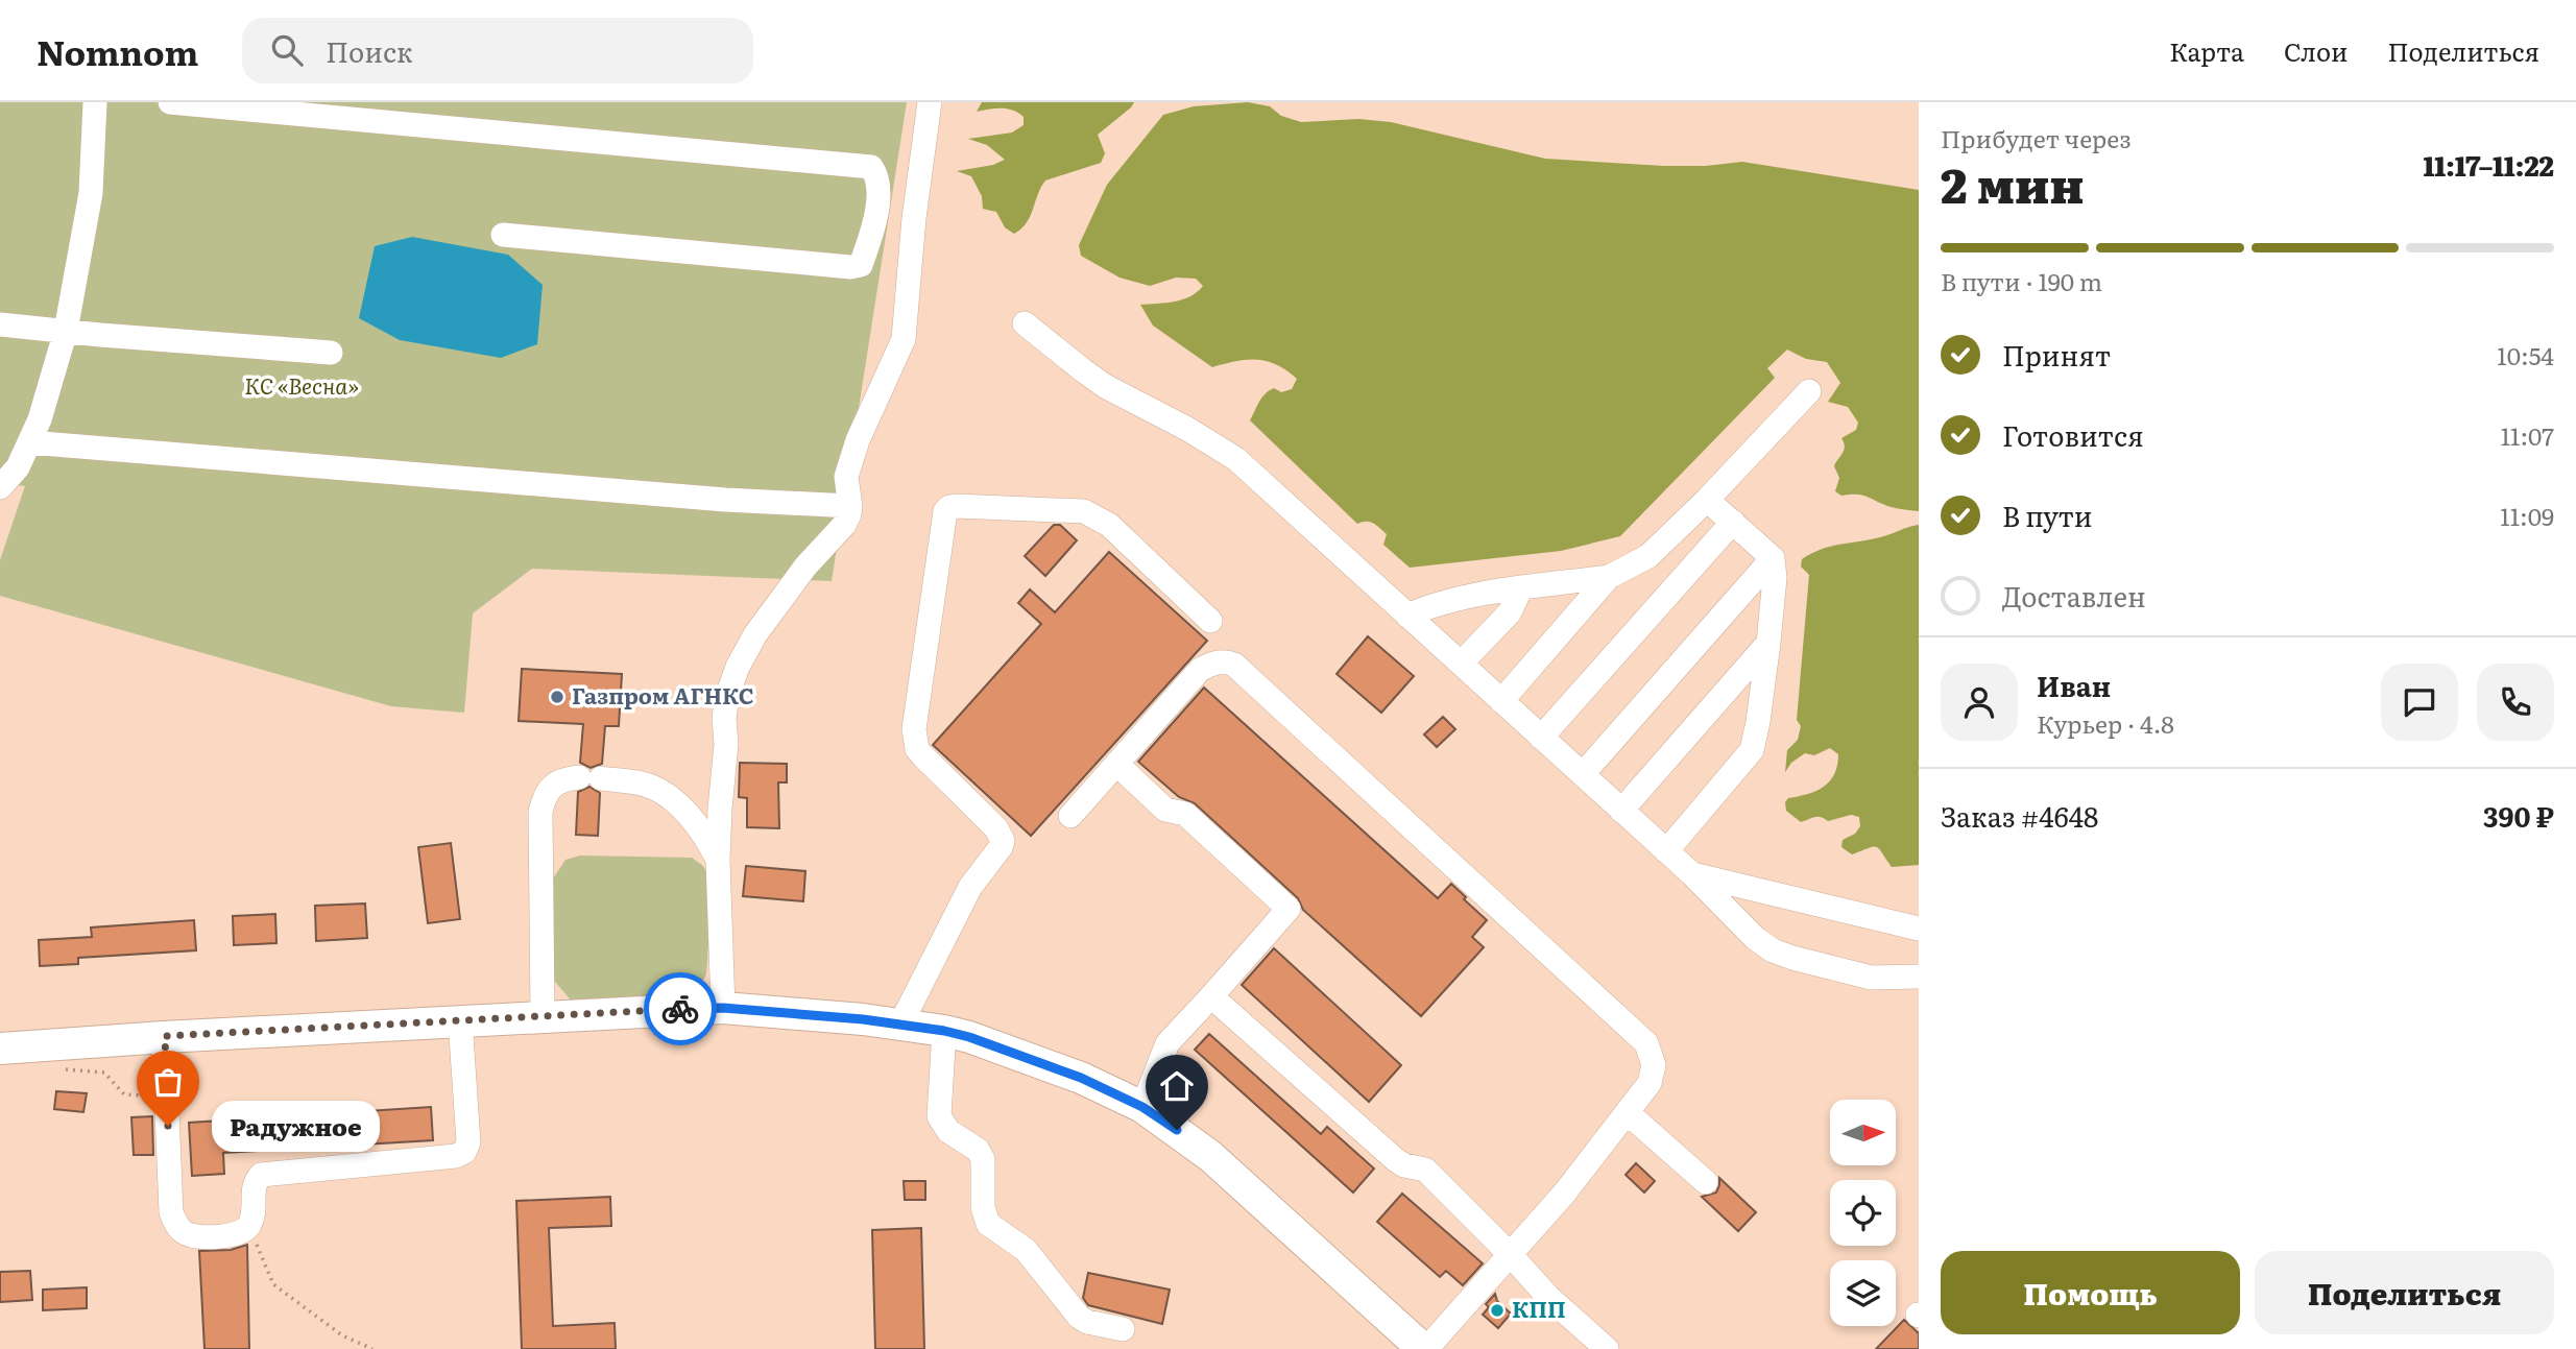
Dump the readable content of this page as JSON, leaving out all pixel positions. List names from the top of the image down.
{
  "parks": ["КС «Весна»"],
  "places": ["Газпром АГНКС", "Радужное", "КПП"],
  "north": "right",
  "page": {
    "header": "Nomnom",
    "search": "Поиск",
    "nav": ["Карта", "Слои", "Поделиться"],
    "heading": ["2 мин", "Прибудет через", "11:17–11:22"],
    "panel": [
      "Иван",
      "Курьер · 4.8",
      "Заказ #4648",
      "390 ₽"
    ],
    "bar": "В пути · 190 m",
    "list": [
      ["Принят", "10:54"],
      ["Готовится", "11:07"],
      ["В пути", "11:09"],
      "Доставлен"
    ],
    "bubble": "Радужное",
    "buttons": ["Помощь", "Поделиться"]
  }
}
